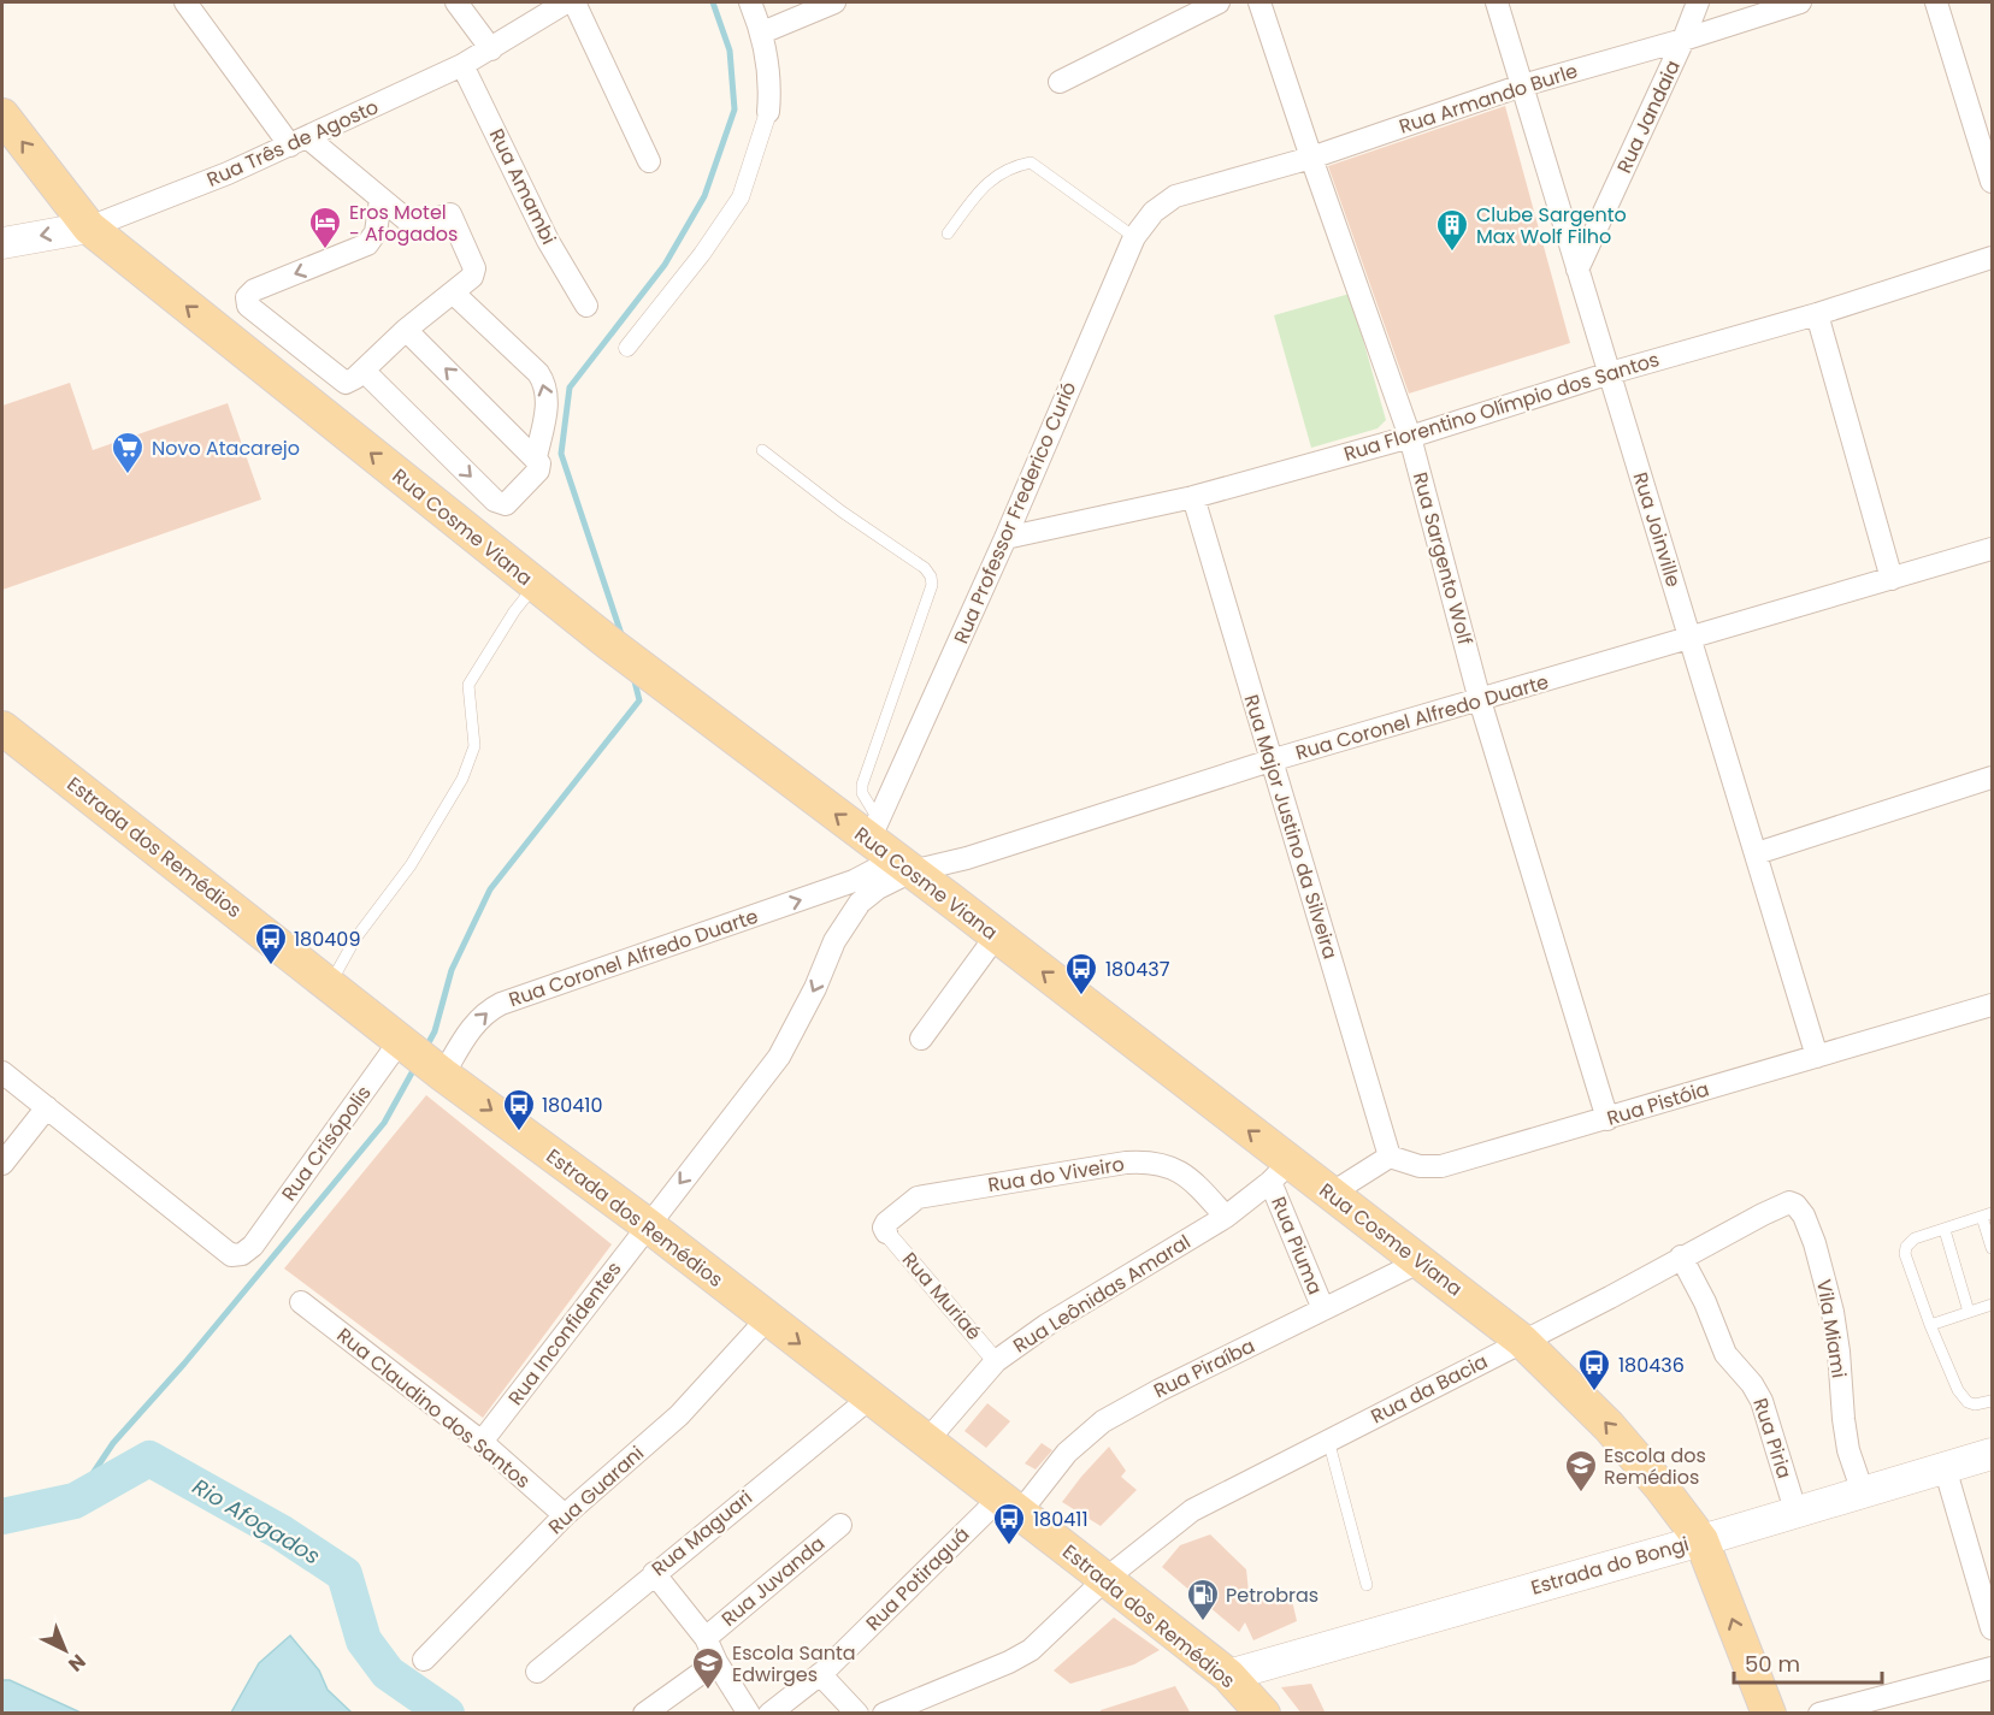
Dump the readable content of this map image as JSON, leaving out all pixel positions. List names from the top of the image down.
{
  "streets": {
    "main road": [
      "Rua Três de Agosto",
      "Rua Cosme Viana",
      "Estrada dos Remédios",
      "Estrada do Bongi"
    ],
    "street": [
      "Rua Armando Burle",
      "Rua Jandaia",
      "Rua Amambi",
      "Rua Florentino Olímpio dos Santos",
      "Rua Professor Frederico Curió",
      "Rua Joinville",
      "Rua Sargento Wolf",
      "Rua Coronel Alfredo Duarte",
      "Rua Major Justino da Silveira",
      "Rua Pistóia",
      "Rua Crisópolis",
      "Rua do Viveiro",
      "Rua Piuma",
      "Rua Leônidas Amaral",
      "Rua Muriaé",
      "Vila Miami",
      "Rua Inconfidentes",
      "Rua Piraíba",
      "Rua da Bacia",
      "Rua Claudino dos Santos",
      "Rua Piria",
      "Rua Guarani",
      "Rua Maguari",
      "Rua Potiraguá",
      "Rua Juvanda"
    ]
  },
  "crossings": [
    ["Rua Armando Burle", "Rua Jandaia"],
    ["Rua Armando Burle", "Rua Professor Frederico Curió"],
    ["Rua Armando Burle", "Rua Joinville"],
    ["Rua Armando Burle", "Rua Sargento Wolf"],
    ["Rua Jandaia", "Rua Joinville"],
    ["Rua Três de Agosto", "Rua Amambi"],
    ["Rua Três de Agosto", "Rua Cosme Viana"],
    ["Rua Florentino Olímpio dos Santos", "Rua Professor Frederico Curió"],
    ["Rua Florentino Olímpio dos Santos", "Rua Joinville"],
    ["Rua Florentino Olímpio dos Santos", "Rua Sargento Wolf"],
    ["Rua Florentino Olímpio dos Santos", "Rua Major Justino da Silveira"],
    ["Rua Professor Frederico Curió", "Rua Cosme Viana"],
    ["Rua Professor Frederico Curió", "Rua Coronel Alfredo Duarte"],
    ["Rua Cosme Viana", "Rua Coronel Alfredo Duarte"],
    ["Rua Cosme Viana", "Rua Piuma"],
    ["Rua Cosme Viana", "Rua Leônidas Amaral"],
    ["Rua Cosme Viana", "Rua Piraíba"],
    ["Rua Cosme Viana", "Rua da Bacia"],
    ["Rua Cosme Viana", "Estrada do Bongi"],
    ["Rua Joinville", "Rua Coronel Alfredo Duarte"],
    ["Rua Joinville", "Rua Pistóia"],
    ["Rua Sargento Wolf", "Rua Coronel Alfredo Duarte"],
    ["Rua Sargento Wolf", "Rua Pistóia"],
    ["Rua Coronel Alfredo Duarte", "Rua Major Justino da Silveira"],
    ["Rua Coronel Alfredo Duarte", "Estrada dos Remédios"],
    ["Rua Coronel Alfredo Duarte", "Rua Inconfidentes"],
    ["Rua Major Justino da Silveira", "Rua Pistóia"],
    ["Estrada dos Remédios", "Rua Crisópolis"],
    ["Estrada dos Remédios", "Rua Leônidas Amaral"],
    ["Estrada dos Remédios", "Rua Inconfidentes"],
    ["Estrada dos Remédios", "Rua Piraíba"],
    ["Estrada dos Remédios", "Rua da Bacia"],
    ["Estrada dos Remédios", "Rua Guarani"],
    ["Estrada dos Remédios", "Rua Maguari"],
    ["Estrada dos Remédios", "Estrada do Bongi"],
    ["Estrada dos Remédios", "Rua Potiraguá"],
    ["Rua do Viveiro", "Rua Leônidas Amaral"],
    ["Rua do Viveiro", "Rua Muriaé"],
    ["Rua Piuma", "Rua Leônidas Amaral"],
    ["Rua Piuma", "Rua Piraíba"],
    ["Rua Leônidas Amaral", "Rua Muriaé"],
    ["Vila Miami", "Rua da Bacia"],
    ["Vila Miami", "Estrada do Bongi"],
    ["Rua Inconfidentes", "Rua Claudino dos Santos"],
    ["Rua Piraíba", "Rua Potiraguá"],
    ["Rua da Bacia", "Rua Piria"],
    ["Rua Claudino dos Santos", "Rua Guarani"],
    ["Rua Piria", "Estrada do Bongi"]
  ],
  "one_way": ["Rua Cosme Viana"],
  "water": ["Rio Afogados"],
  "places": {
    "hotel": ["Eros Motel - Afogados"],
    "building": ["Clube Sargento Max Wolf Filho"],
    "supermarket": ["Novo Atacarejo"],
    "bus stop": [
      "180409",
      "180437",
      "180410",
      "180436",
      "180411"
    ],
    "school or university": ["Escola dos Remédios", "Escola Santa Edwirges"],
    "fuel station": ["Petrobras"]
  },
  "scale_bar": "50 m",
  "north": "bottom right"
}
